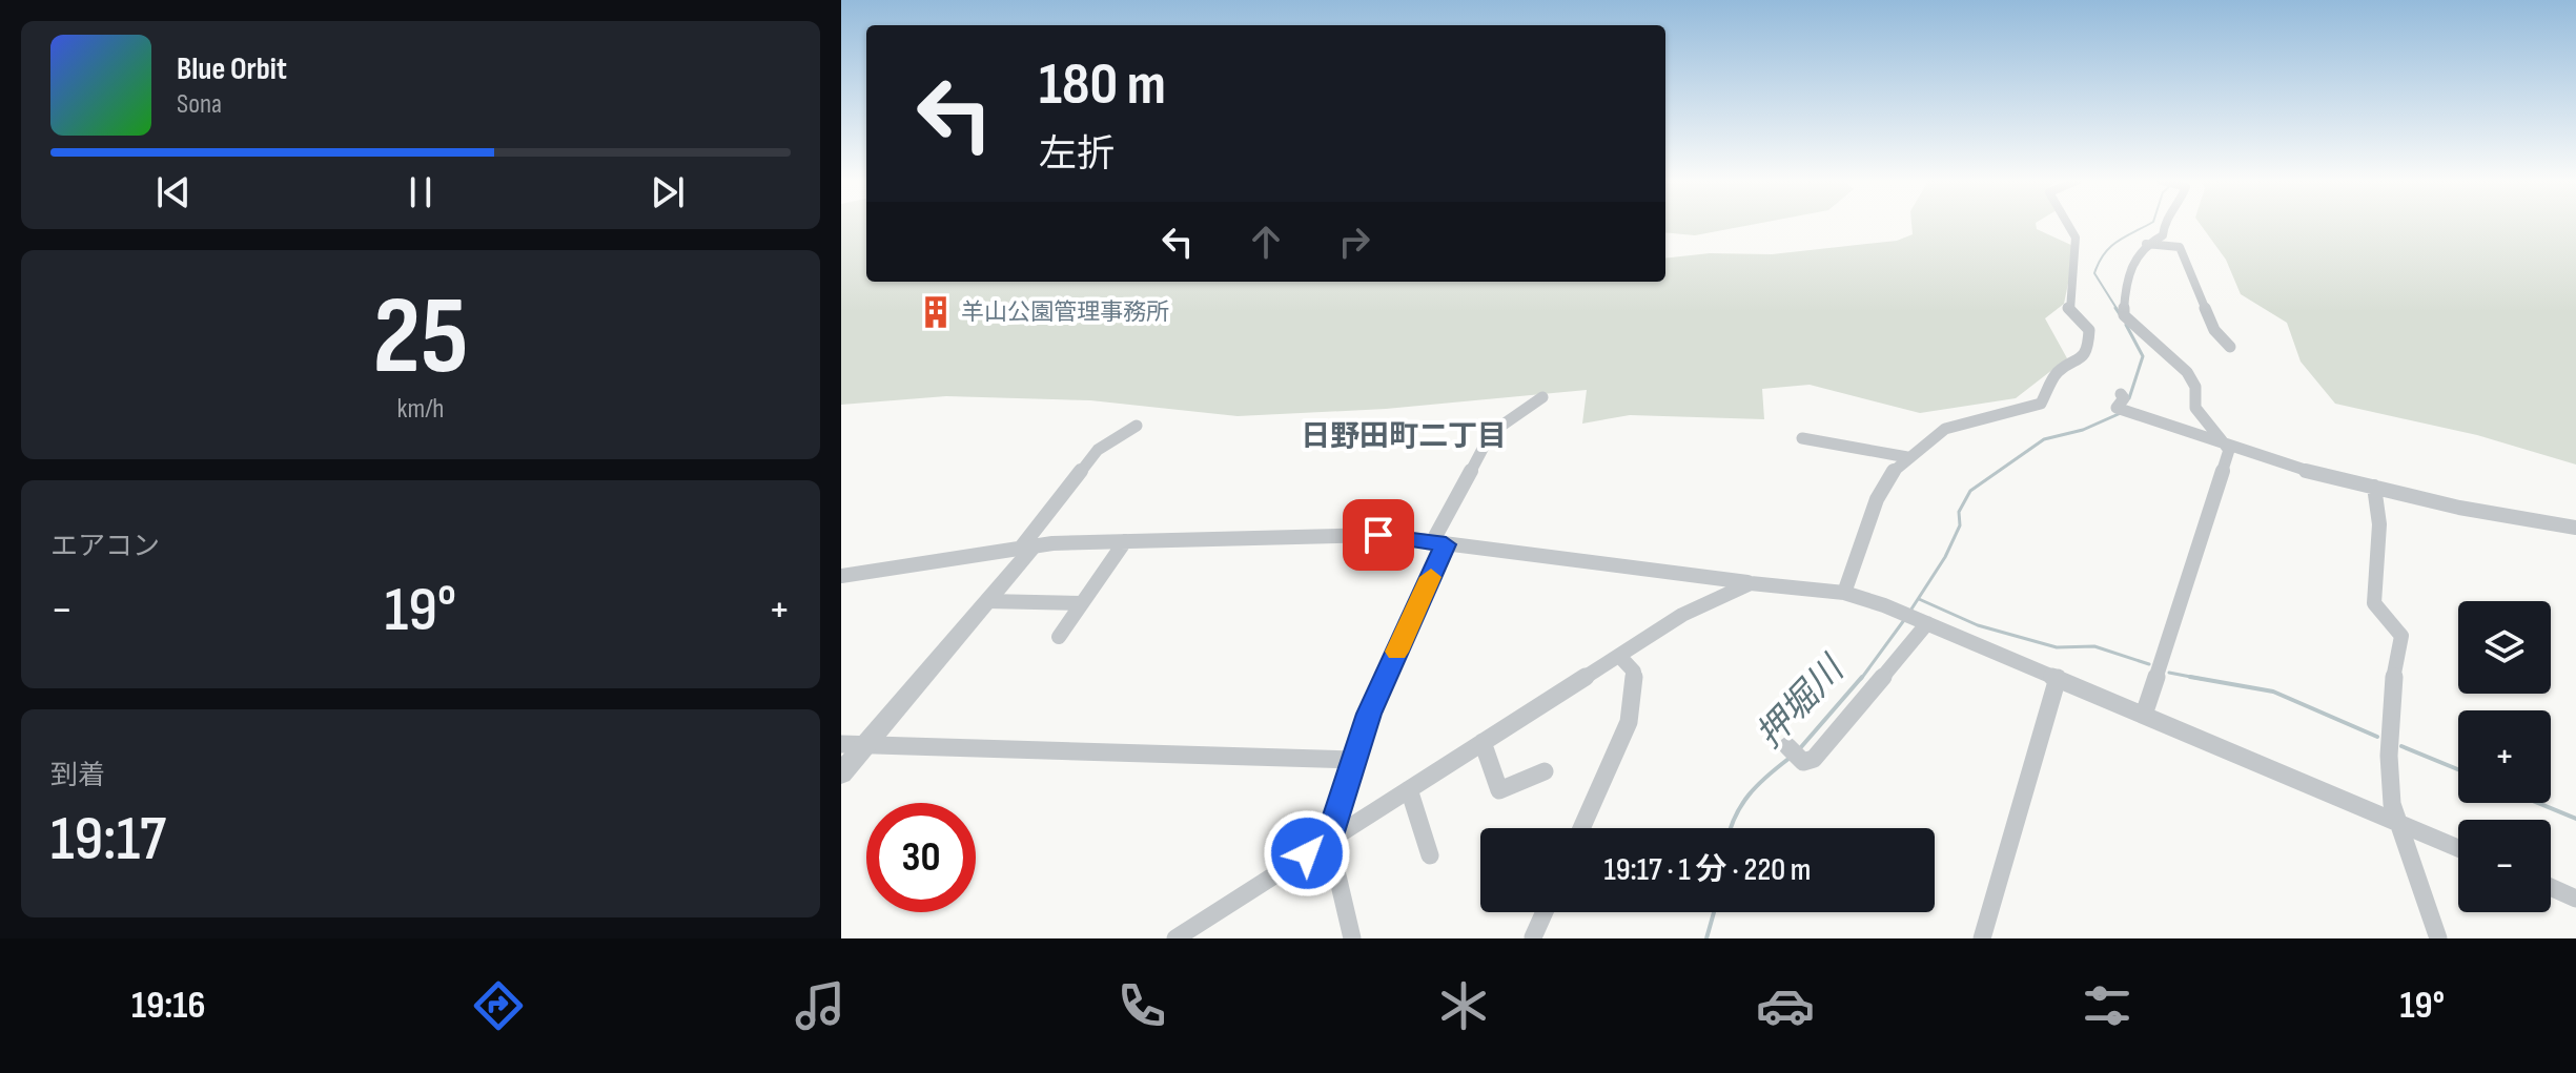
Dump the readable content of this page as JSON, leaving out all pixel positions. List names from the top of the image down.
{
  "districts": ["日野田町二丁目"],
  "water": ["押堀川"],
  "places": {
    "building": ["羊山公園管理事務所"]
  },
  "page": {
    "turn": ["180 m", "左折"],
    "song": ["Blue Orbit", "Sona"],
    "tile": [
      ["25", "km/h"],
      "エアコン",
      ["到着", "19:17"]
    ],
    "heat": ["−", "19°", "+"],
    "map_buttons": ["+", "−"],
    "limit": "30",
    "trip": "19:17 · 1 分 · 220 m",
    "tabs": ["19:16", "19°"]
  }
}
